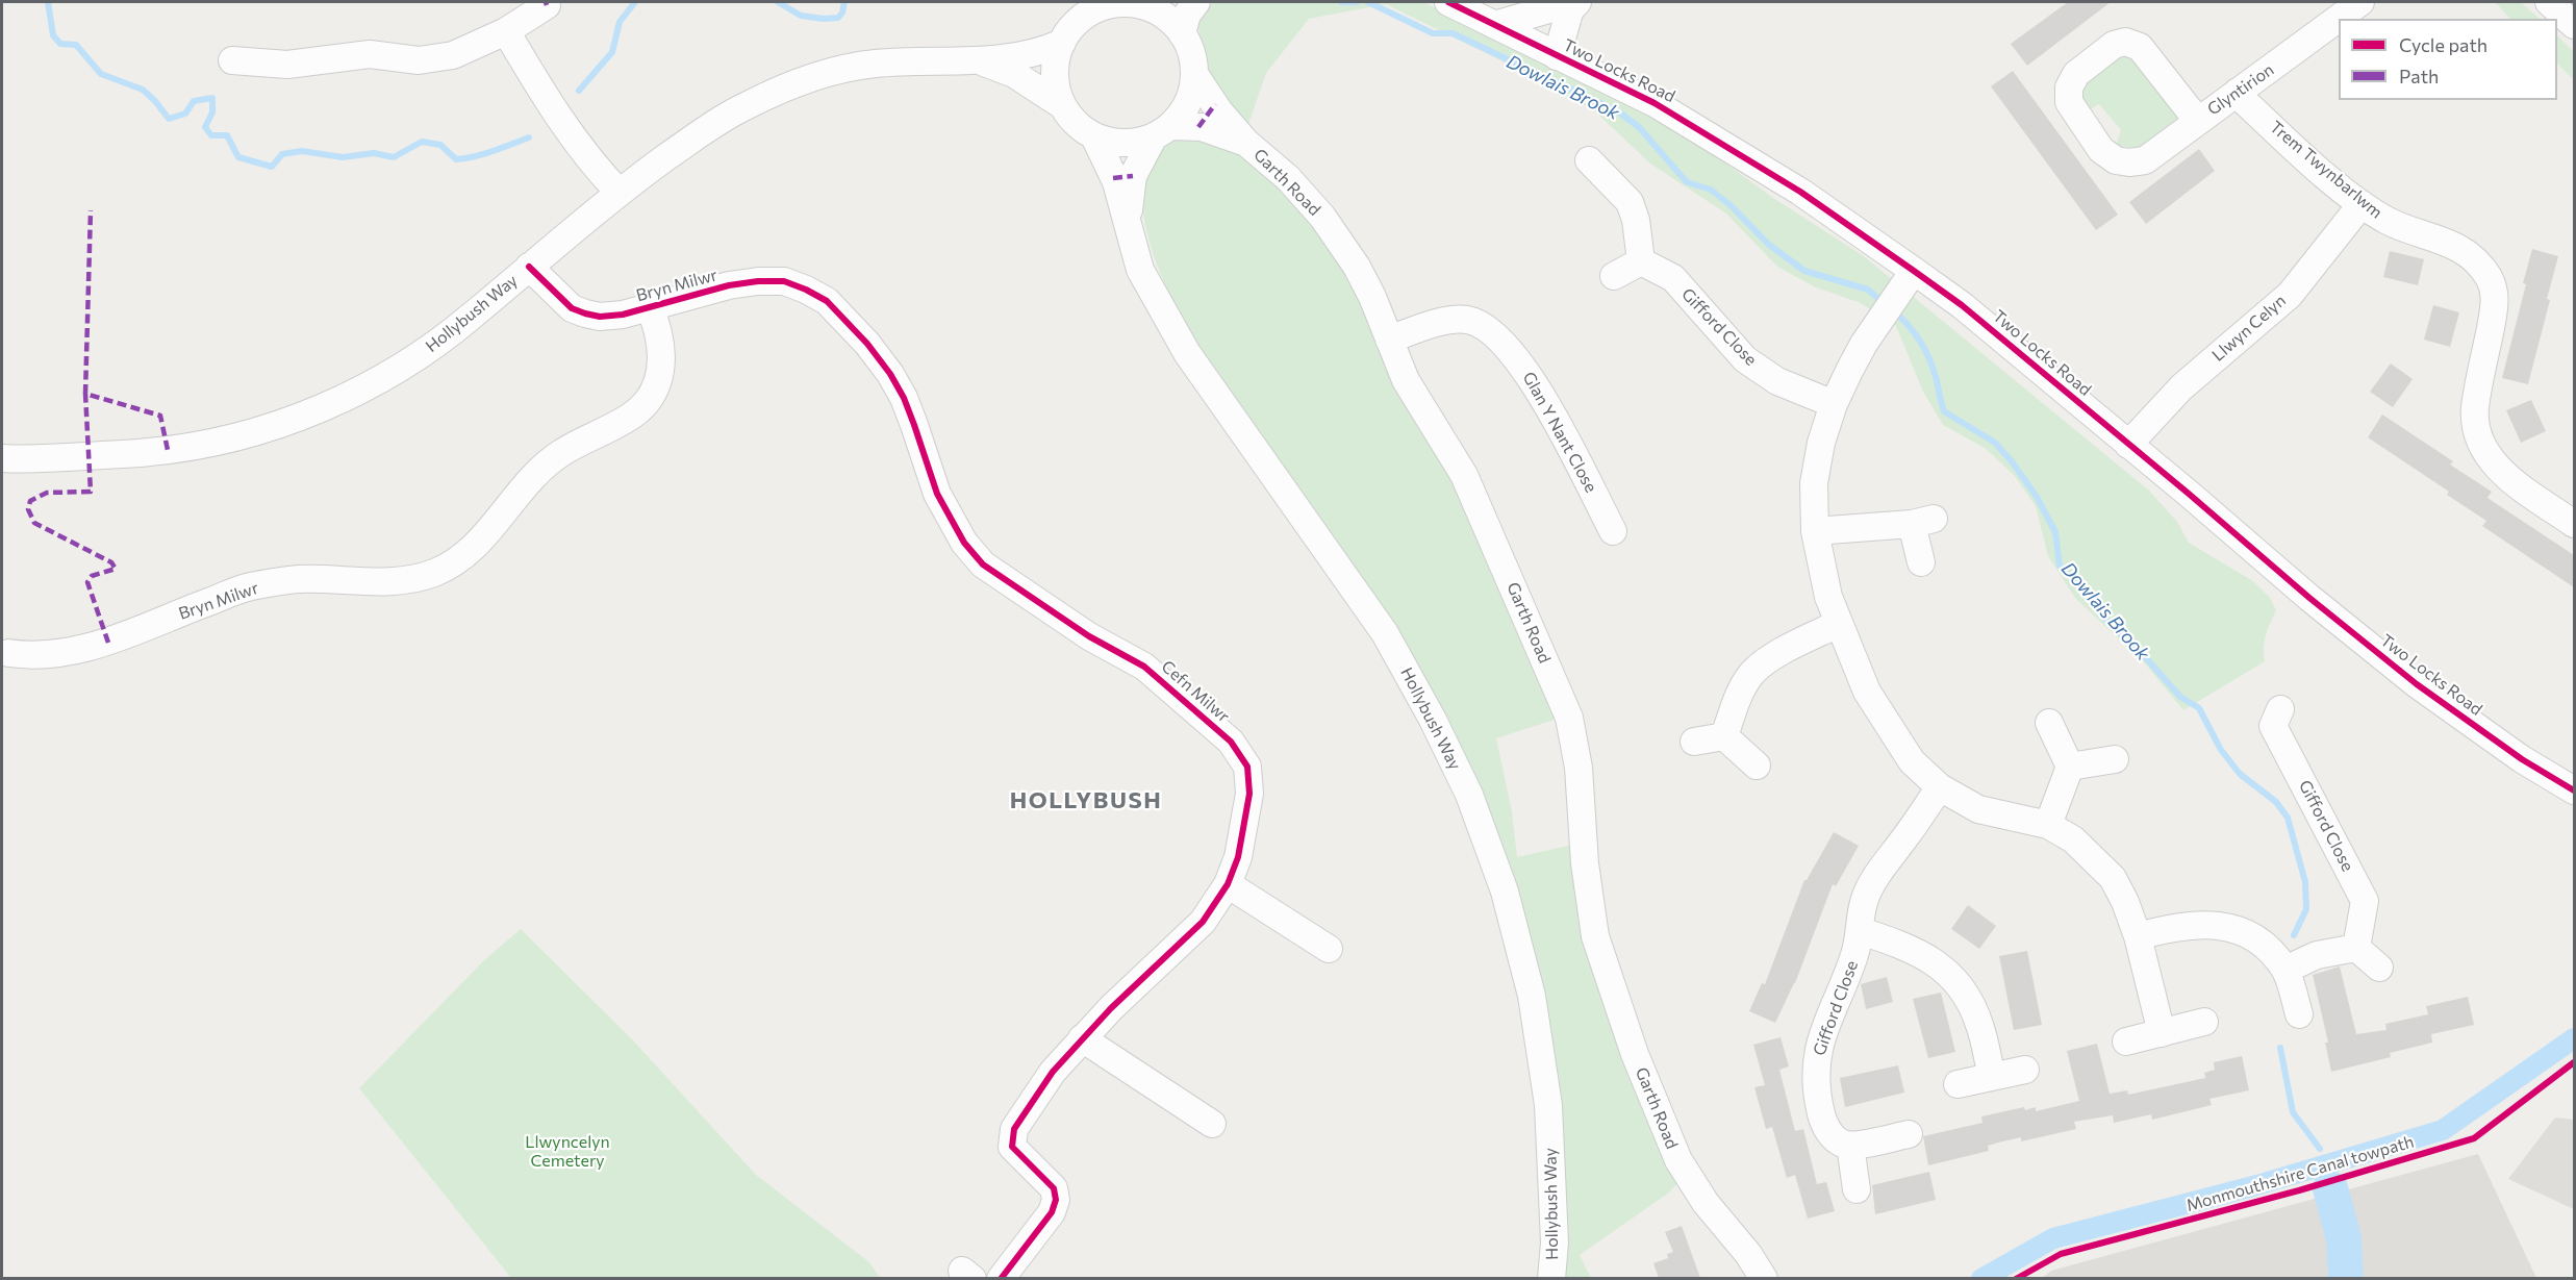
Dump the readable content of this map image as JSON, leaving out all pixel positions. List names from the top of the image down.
{
  "streets": {
    "street": [
      "Two Locks Road",
      "Glyntirion",
      "Trem Twynbarlwm",
      "Garth Road",
      "Bryn Milwr",
      "Hollybush Way",
      "Gifford Close",
      "Llwyn Celyn",
      "Glan Y Nant Close",
      "Cefn Milwr"
    ],
    "cycle path": ["Monmouthshire Canal towpath"]
  },
  "crossings": [
    ["Two Locks Road", "Llwyn Celyn"],
    ["Glyntirion", "Trem Twynbarlwm"],
    ["Trem Twynbarlwm", "Llwyn Celyn"],
    ["Garth Road", "Hollybush Way"],
    ["Garth Road", "Glan Y Nant Close"],
    ["Bryn Milwr", "Hollybush Way"],
    ["Bryn Milwr", "Cefn Milwr"]
  ],
  "districts": ["HOLLYBUSH"],
  "water": ["Dowlais Brook"],
  "parks": ["Llwyncelyn Cemetery"],
  "legend": ["Cycle path", "Path"]
}
